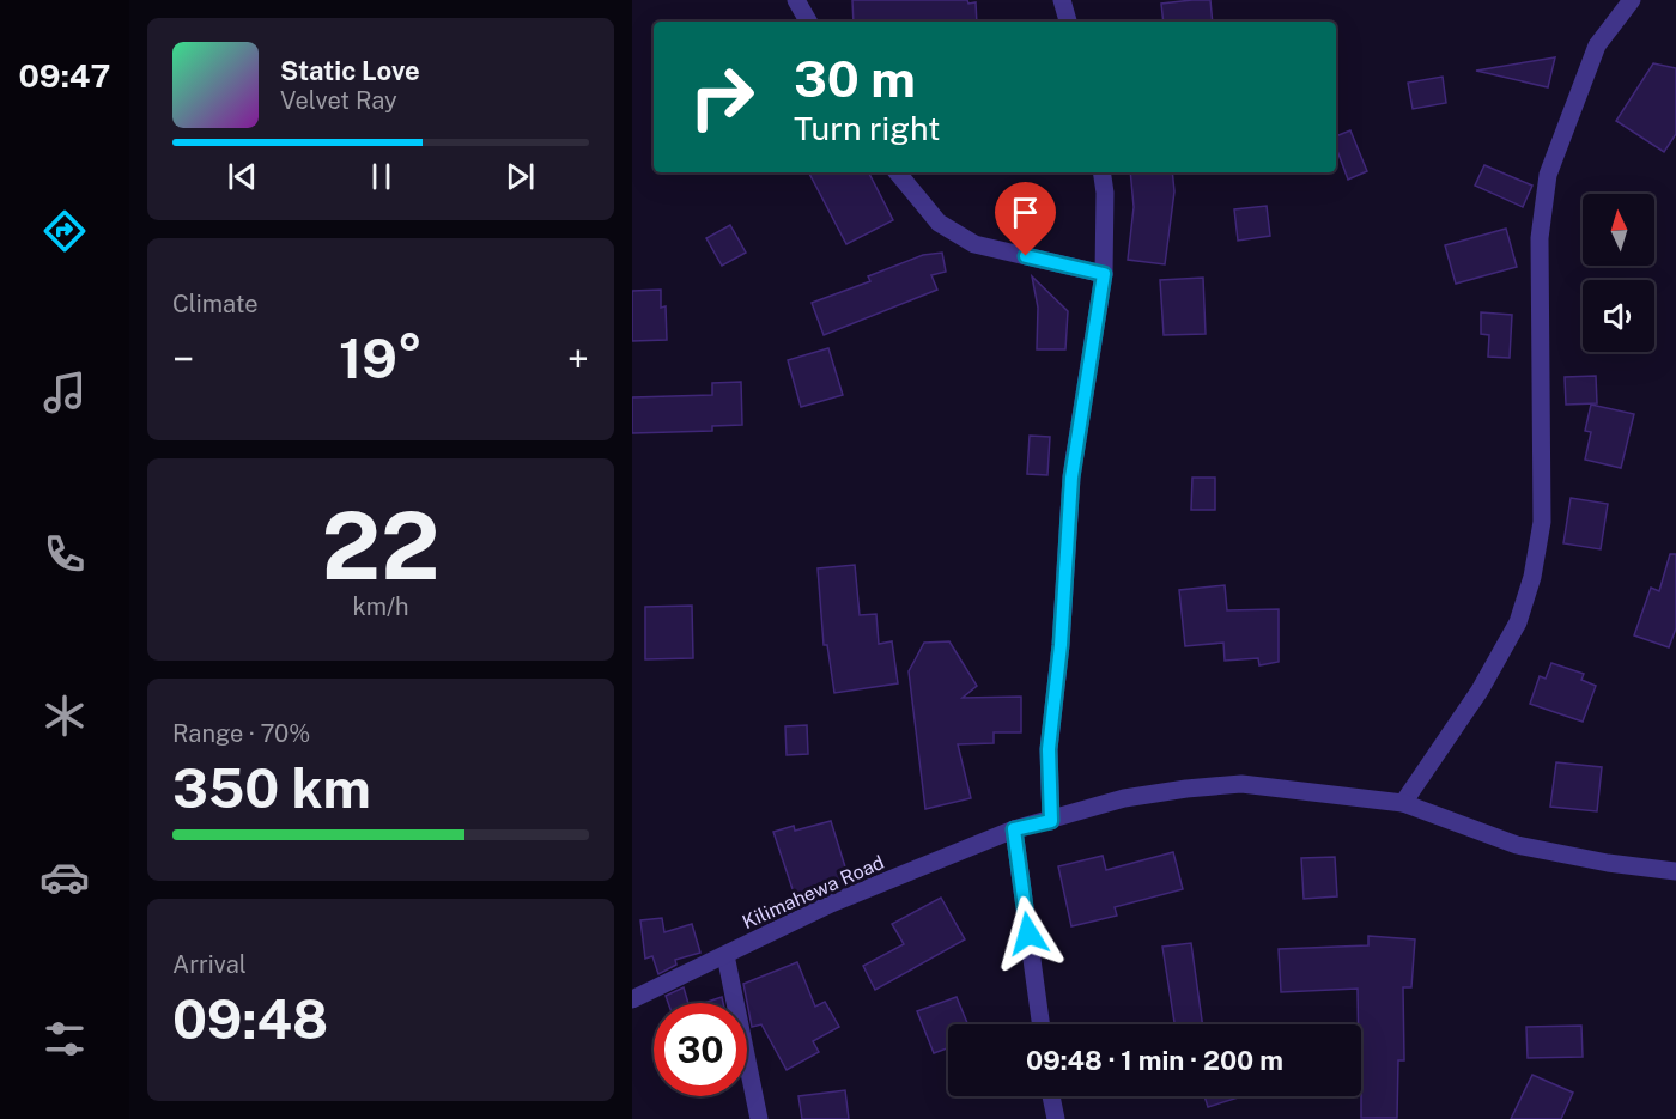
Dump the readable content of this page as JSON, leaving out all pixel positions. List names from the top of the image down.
{
  "streets": {
    "street": ["Kilimahewa Road"]
  },
  "north": "top",
  "page": {
    "tabs": "09:47",
    "turn": ["30 m", "Turn right"],
    "song": ["Static Love", "Velvet Ray"],
    "tile": [
      "Climate",
      ["22", "km/h"],
      ["Range · 70%", "350 km"],
      ["Arrival", "09:48"]
    ],
    "heat": ["−", "19°", "+"],
    "limit": "30",
    "trip": "09:48 · 1 min · 200 m"
  }
}
